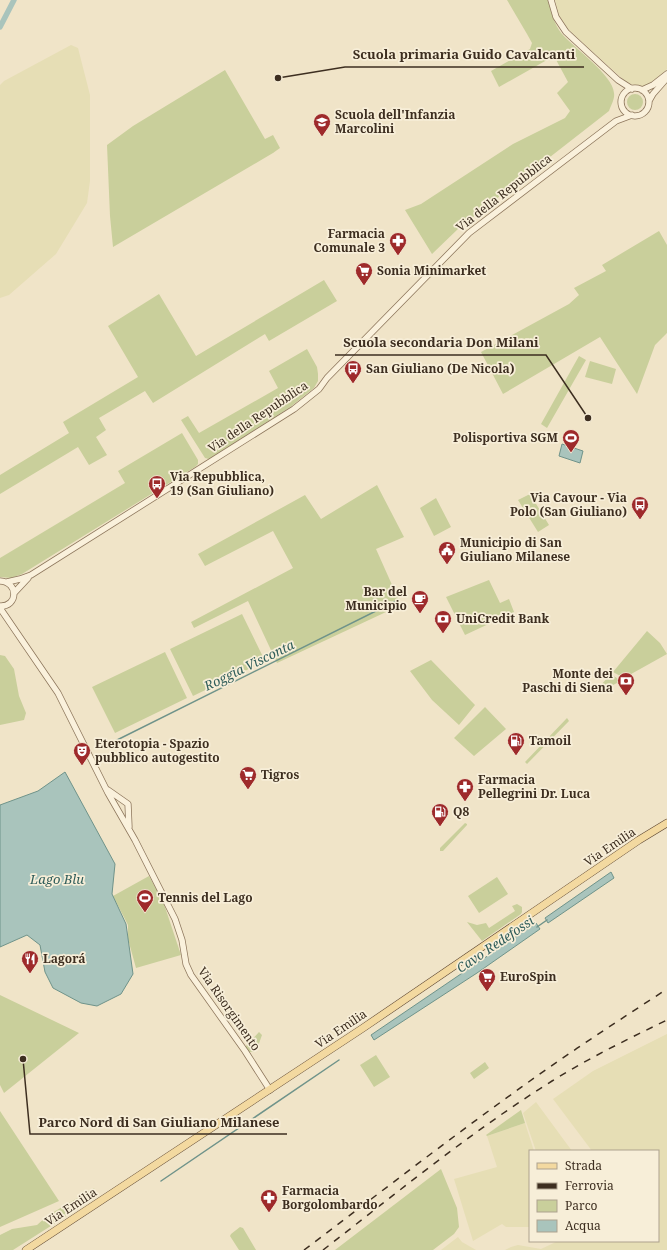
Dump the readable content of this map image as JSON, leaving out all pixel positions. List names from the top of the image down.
{
  "streets": {
    "main road": ["Via Emilia"],
    "street": ["Via della Repubblica", "Via Risorgimento"]
  },
  "crossings": [
    ["Via Emilia", "Via Risorgimento"]
  ],
  "water": ["Roggia Visconta", "Lago Blu", "Cavo Redefossi"],
  "places": {
    "other": ["Scuola primaria Guido Cavalcanti", "Scuola secondaria Don Milani", "Parco Nord di San Giuliano Milanese"],
    "school or university": ["Scuola dell'Infanzia Marcolini"],
    "pharmacy": ["Farmacia Comunale 3", "Farmacia Pellegrini Dr. Luca", "Farmacia Borgolombardo"],
    "supermarket": ["Sonia Minimarket", "Tigros", "EuroSpin"],
    "bus stop": ["San Giuliano (De Nicola)", "Via Repubblica, 19 (San Giuliano)", "Via Cavour - Via Polo (San Giuliano)"],
    "sports": ["Polisportiva SGM", "Tennis del Lago"],
    "public building": ["Municipio di San Giuliano Milanese"],
    "cafe": ["Bar del Municipio"],
    "bank": ["UniCredit Bank", "Monte dei Paschi di Siena"],
    "fuel station": ["Tamoil", "Q8"],
    "theatre": ["Eterotopia - Spazio pubblico autogestito"],
    "restaurant": ["Lagorá"]
  },
  "legend": [
    "Strada",
    "Ferrovia",
    "Parco",
    "Acqua"
  ]
}
